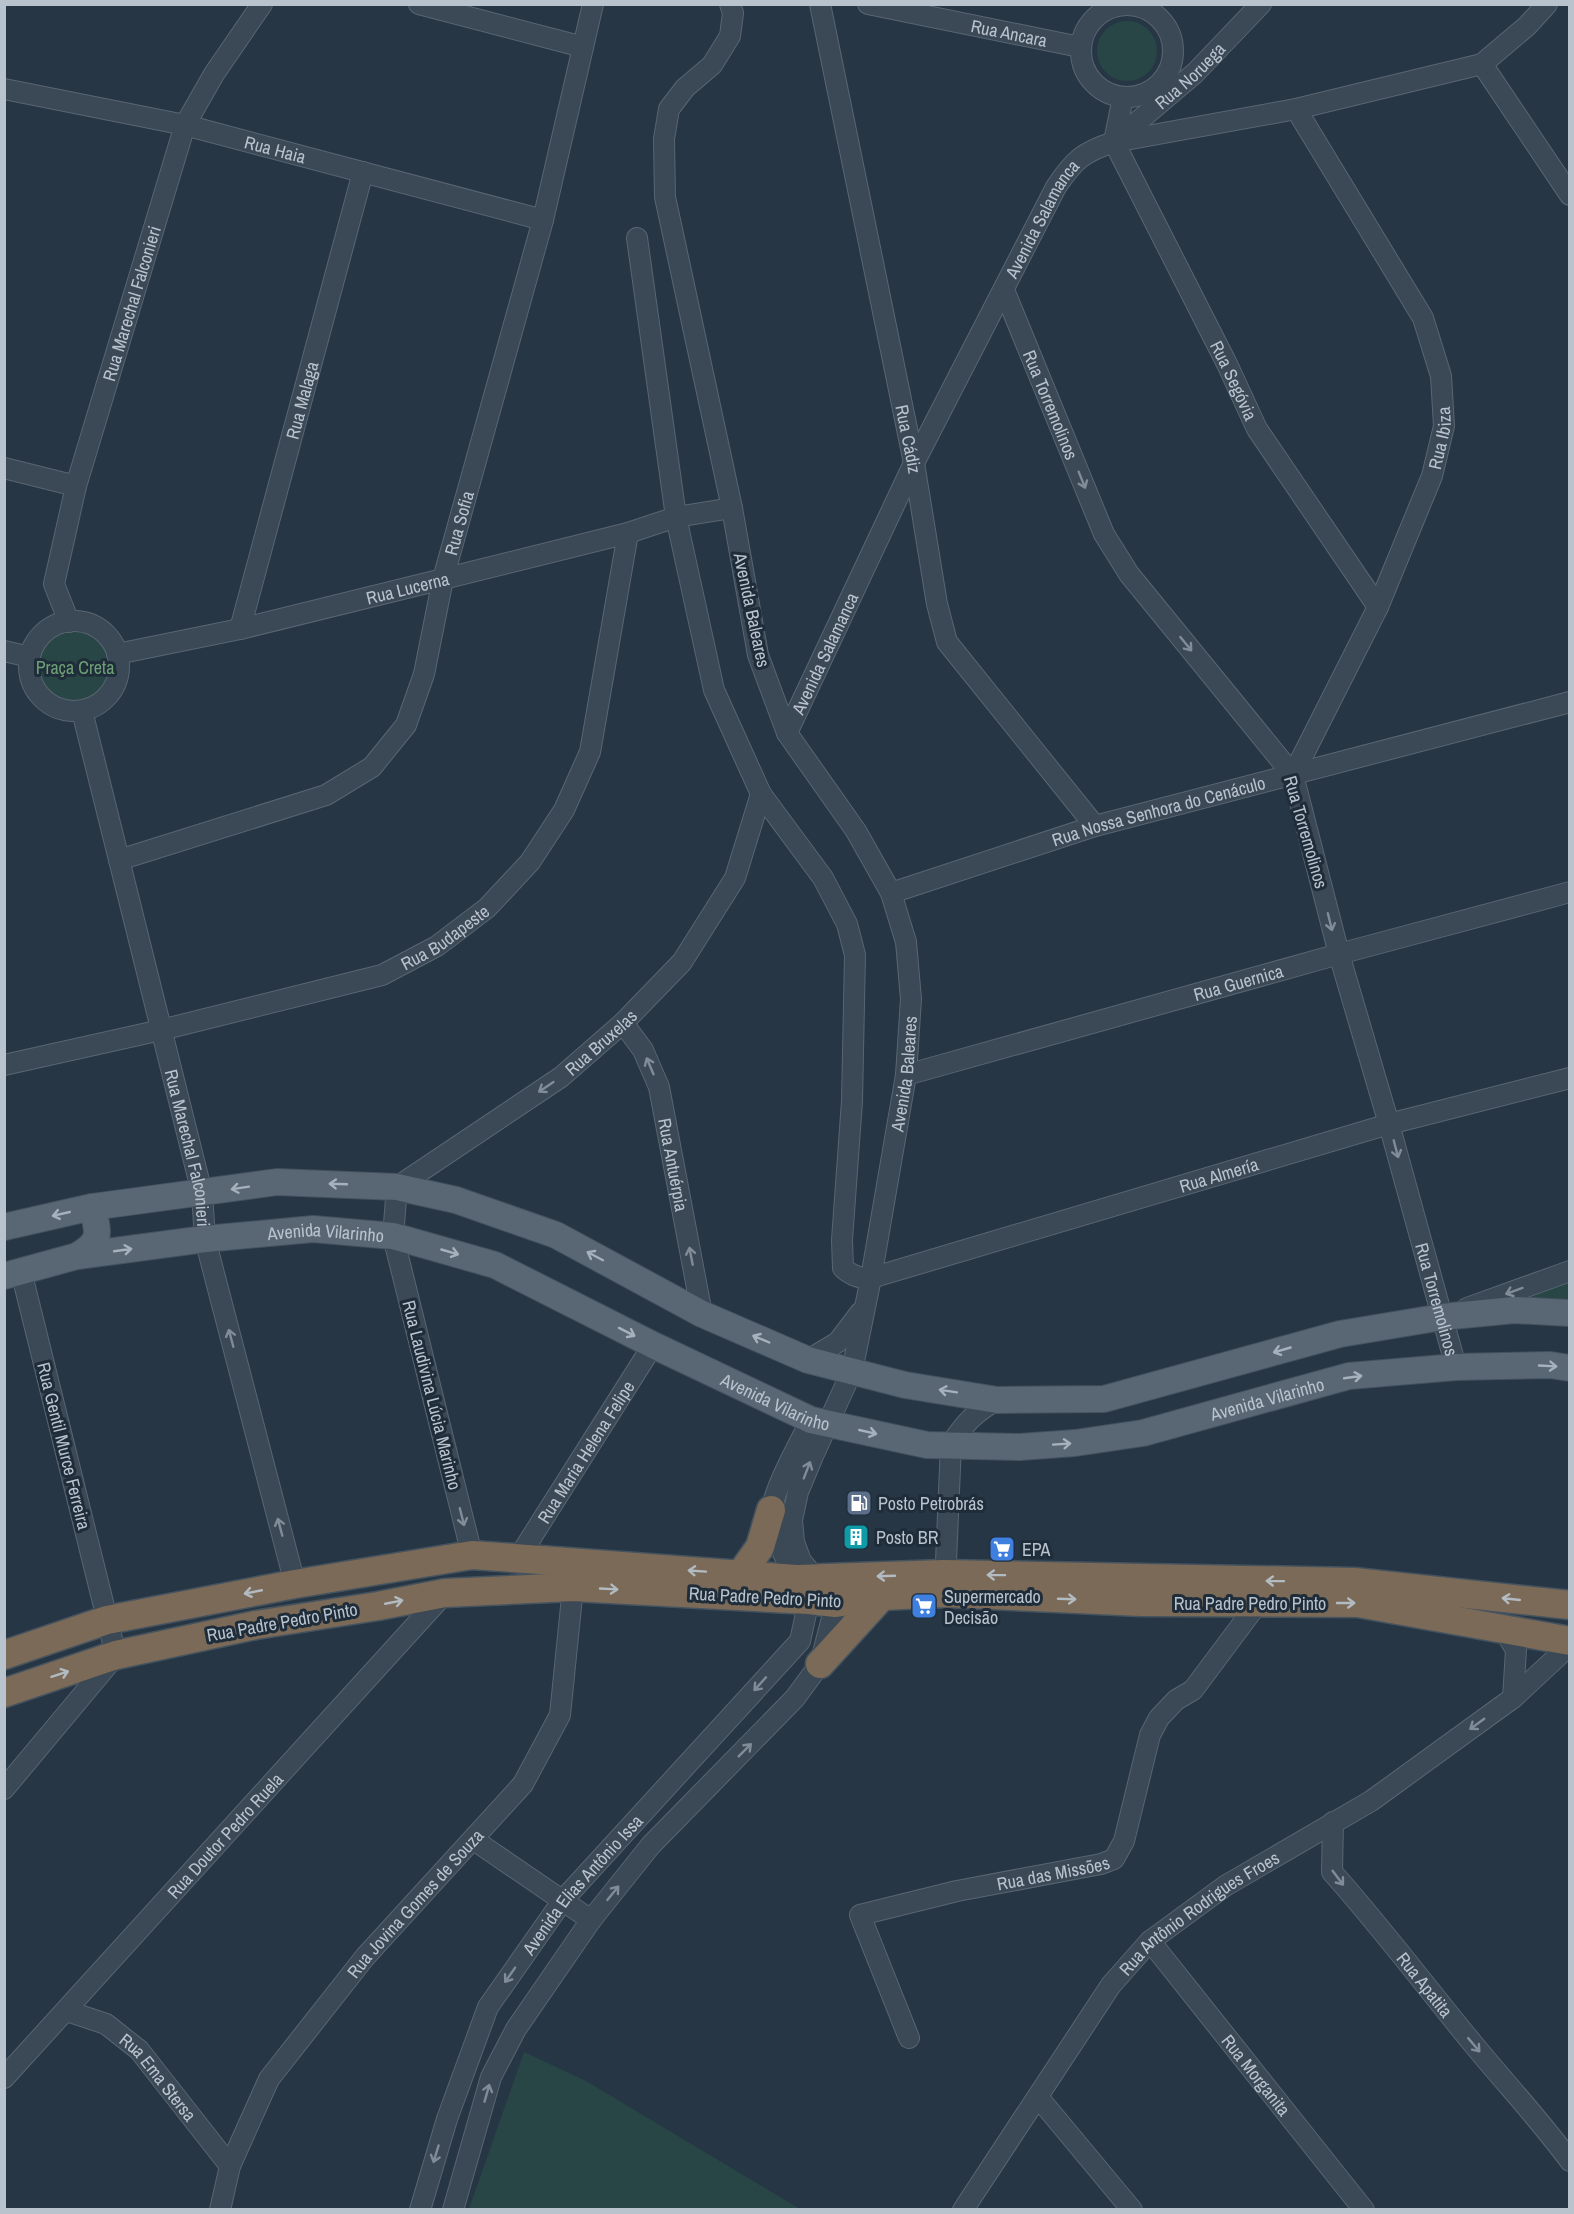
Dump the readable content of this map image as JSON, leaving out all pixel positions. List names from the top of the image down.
{
  "streets": {
    "highway": ["Rua Padre Pedro Pinto"],
    "main road": ["Avenida Vilarinho"],
    "street": [
      "Rua Ancara",
      "Rua Noruega",
      "Rua Haia",
      "Avenida Salamanca",
      "Rua Marechal Falconieri",
      "Rua Segóvia",
      "Rua Malaga",
      "Rua Torremolinos",
      "Rua Ibiza",
      "Rua Cádiz",
      "Rua Sofia",
      "Rua Lucerna",
      "Avenida Baleares",
      "Rua Nossa Senhora do Cenáculo",
      "Rua Budapeste",
      "Rua Guernica",
      "Rua Bruxelas",
      "Rua Antuérpia",
      "Rua Almería",
      "Rua Laudivina Lúcia Marinho",
      "Rua Gentil Murce Ferreira",
      "Rua Maria Helena Felipe",
      "Rua Doutor Pedro Ruela",
      "Rua das Missões",
      "Avenida Elias Antônio Issa",
      "Rua Jovina Gomes de Souza",
      "Rua Antônio Rodrigues Froes",
      "Rua Apatita",
      "Rua Morganita",
      "Rua Ema Stersa"
    ]
  },
  "crossings": [
    ["Rua Noruega", "Avenida Salamanca"],
    ["Rua Noruega", "Rua Segóvia"],
    ["Rua Haia", "Rua Marechal Falconieri"],
    ["Rua Haia", "Rua Malaga"],
    ["Rua Haia", "Rua Sofia"],
    ["Avenida Salamanca", "Rua Segóvia"],
    ["Avenida Salamanca", "Rua Torremolinos"],
    ["Avenida Salamanca", "Rua Ibiza"],
    ["Avenida Salamanca", "Rua Cádiz"],
    ["Avenida Salamanca", "Avenida Baleares"],
    ["Rua Marechal Falconieri", "Rua Sofia"],
    ["Rua Marechal Falconieri", "Rua Lucerna"],
    ["Rua Marechal Falconieri", "Rua Budapeste"],
    ["Rua Marechal Falconieri", "Avenida Vilarinho"],
    ["Rua Marechal Falconieri", "Rua Padre Pedro Pinto"],
    ["Rua Segóvia", "Rua Ibiza"],
    ["Rua Malaga", "Rua Lucerna"],
    ["Rua Torremolinos", "Rua Ibiza"],
    ["Rua Torremolinos", "Rua Nossa Senhora do Cenáculo"],
    ["Rua Torremolinos", "Rua Guernica"],
    ["Rua Torremolinos", "Rua Almería"],
    ["Rua Torremolinos", "Avenida Vilarinho"],
    ["Rua Ibiza", "Rua Nossa Senhora do Cenáculo"],
    ["Rua Cádiz", "Rua Nossa Senhora do Cenáculo"],
    ["Rua Sofia", "Rua Lucerna"],
    ["Rua Lucerna", "Avenida Baleares"],
    ["Rua Lucerna", "Rua Budapeste"],
    ["Avenida Baleares", "Rua Nossa Senhora do Cenáculo"],
    ["Avenida Baleares", "Rua Guernica"],
    ["Avenida Baleares", "Rua Almería"],
    ["Avenida Baleares", "Avenida Vilarinho"],
    ["Avenida Baleares", "Rua Padre Pedro Pinto"],
    ["Avenida Baleares", "Avenida Elias Antônio Issa"],
    ["Rua Bruxelas", "Rua Antuérpia"],
    ["Avenida Vilarinho", "Rua Laudivina Lúcia Marinho"],
    ["Avenida Vilarinho", "Rua Gentil Murce Ferreira"],
    ["Avenida Vilarinho", "Rua Maria Helena Felipe"],
    ["Rua Laudivina Lúcia Marinho", "Rua Padre Pedro Pinto"],
    ["Rua Gentil Murce Ferreira", "Rua Padre Pedro Pinto"],
    ["Rua Maria Helena Felipe", "Rua Padre Pedro Pinto"],
    ["Rua Padre Pedro Pinto", "Rua Doutor Pedro Ruela"],
    ["Rua Padre Pedro Pinto", "Rua das Missões"],
    ["Rua Padre Pedro Pinto", "Avenida Elias Antônio Issa"],
    ["Rua Padre Pedro Pinto", "Rua Jovina Gomes de Souza"],
    ["Rua Padre Pedro Pinto", "Rua Antônio Rodrigues Froes"],
    ["Rua Doutor Pedro Ruela", "Rua Ema Stersa"],
    ["Rua Jovina Gomes de Souza", "Rua Ema Stersa"],
    ["Rua Antônio Rodrigues Froes", "Rua Apatita"],
    ["Rua Antônio Rodrigues Froes", "Rua Morganita"]
  ],
  "one_way": [
    "Rua Torremolinos",
    "Rua Bruxelas",
    "Rua Laudivina Lúcia Marinho",
    "Rua Apatita"
  ],
  "parks": ["Praça Creta"],
  "places": {
    "fuel station": ["Posto Petrobrás"],
    "building": ["Posto BR"],
    "supermarket": ["EPA", "Supermercado Decisão"]
  }
}
